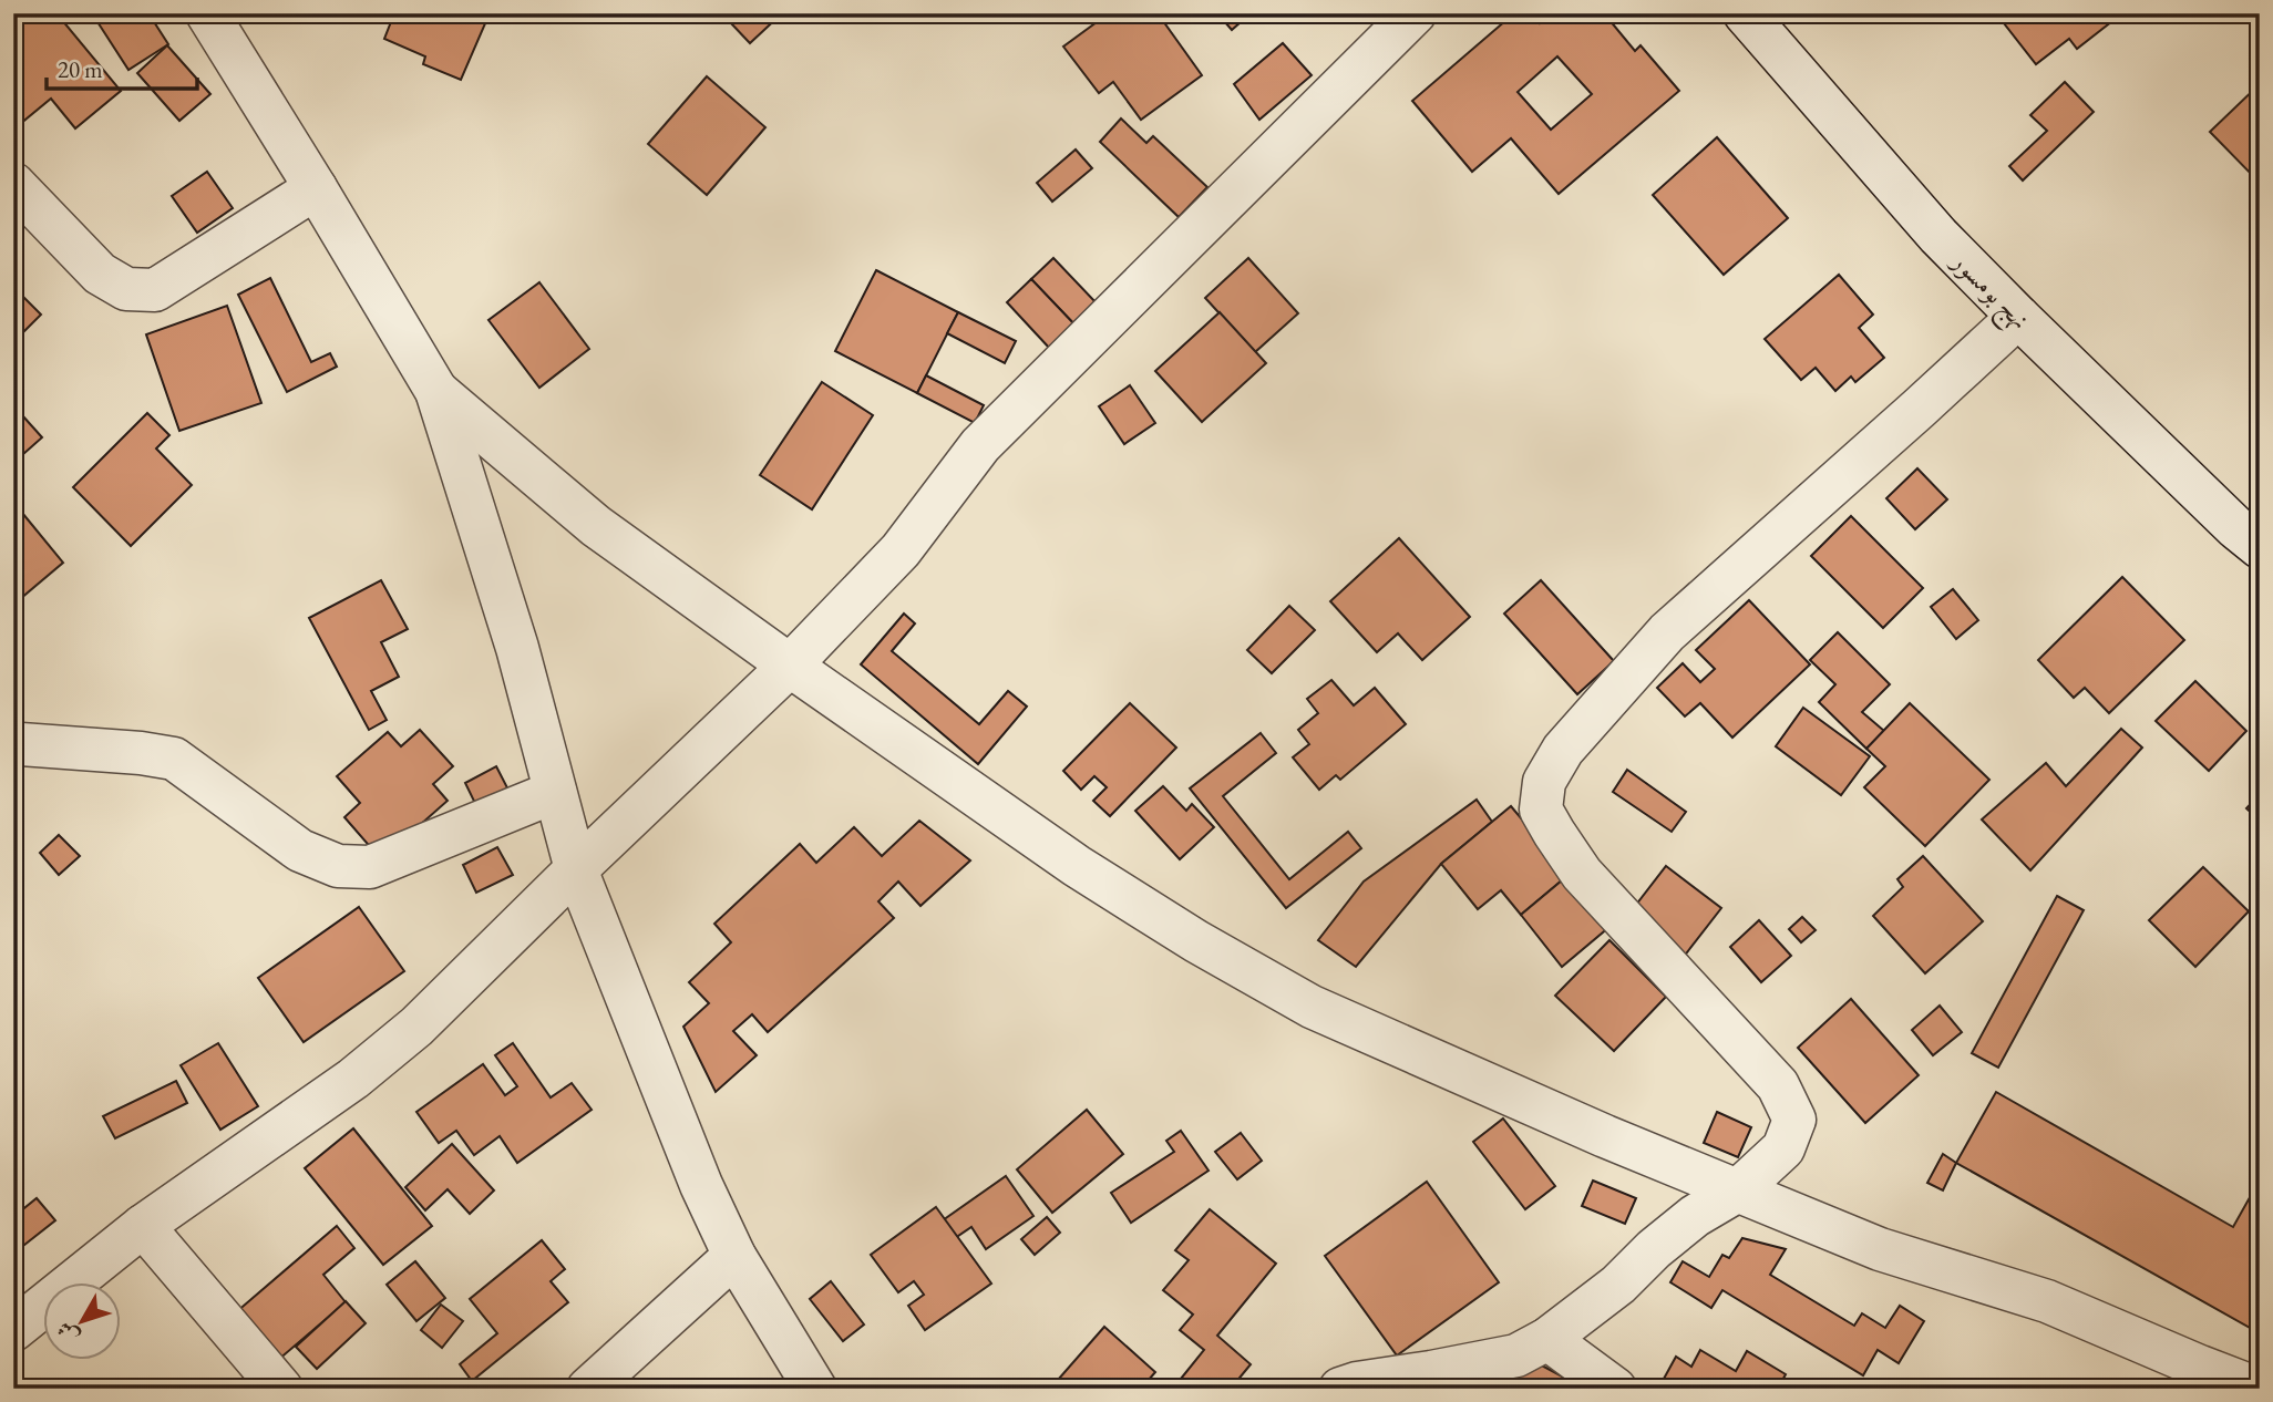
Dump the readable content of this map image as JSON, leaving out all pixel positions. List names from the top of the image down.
{
  "streets": {
    "street": ["نهج بومسور"]
  },
  "scale_bar": "20 m",
  "north": "bottom left"
}
